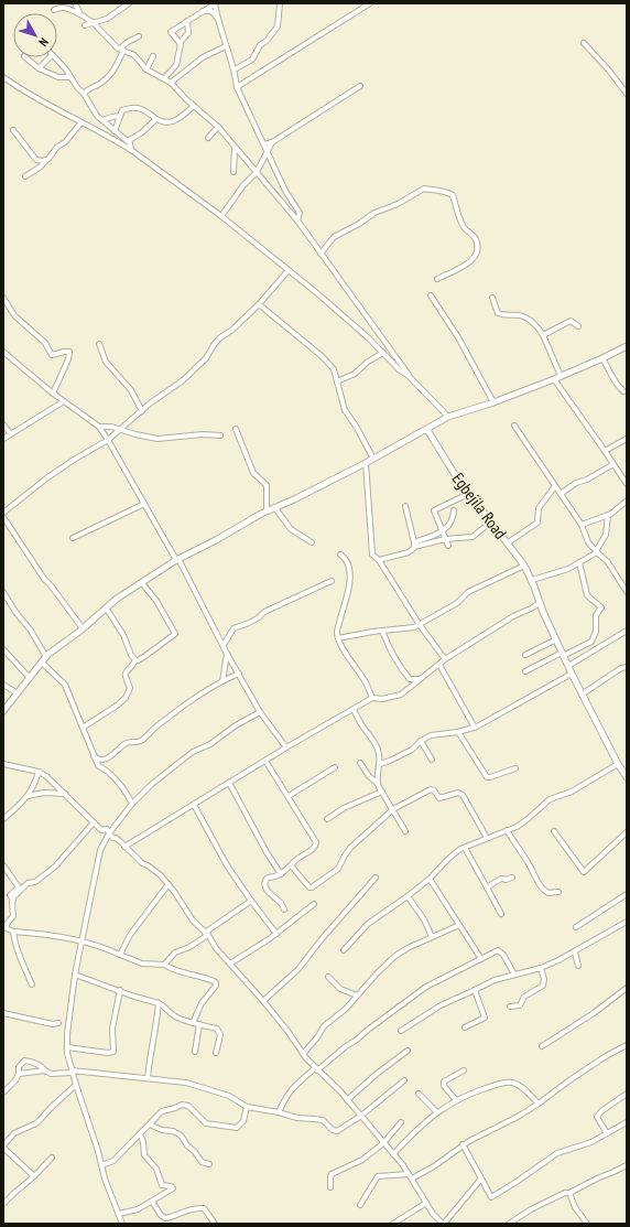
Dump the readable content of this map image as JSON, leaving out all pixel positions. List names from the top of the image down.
{
  "streets": {
    "street": ["Egbejila Road"]
  },
  "north": "bottom right"
}
